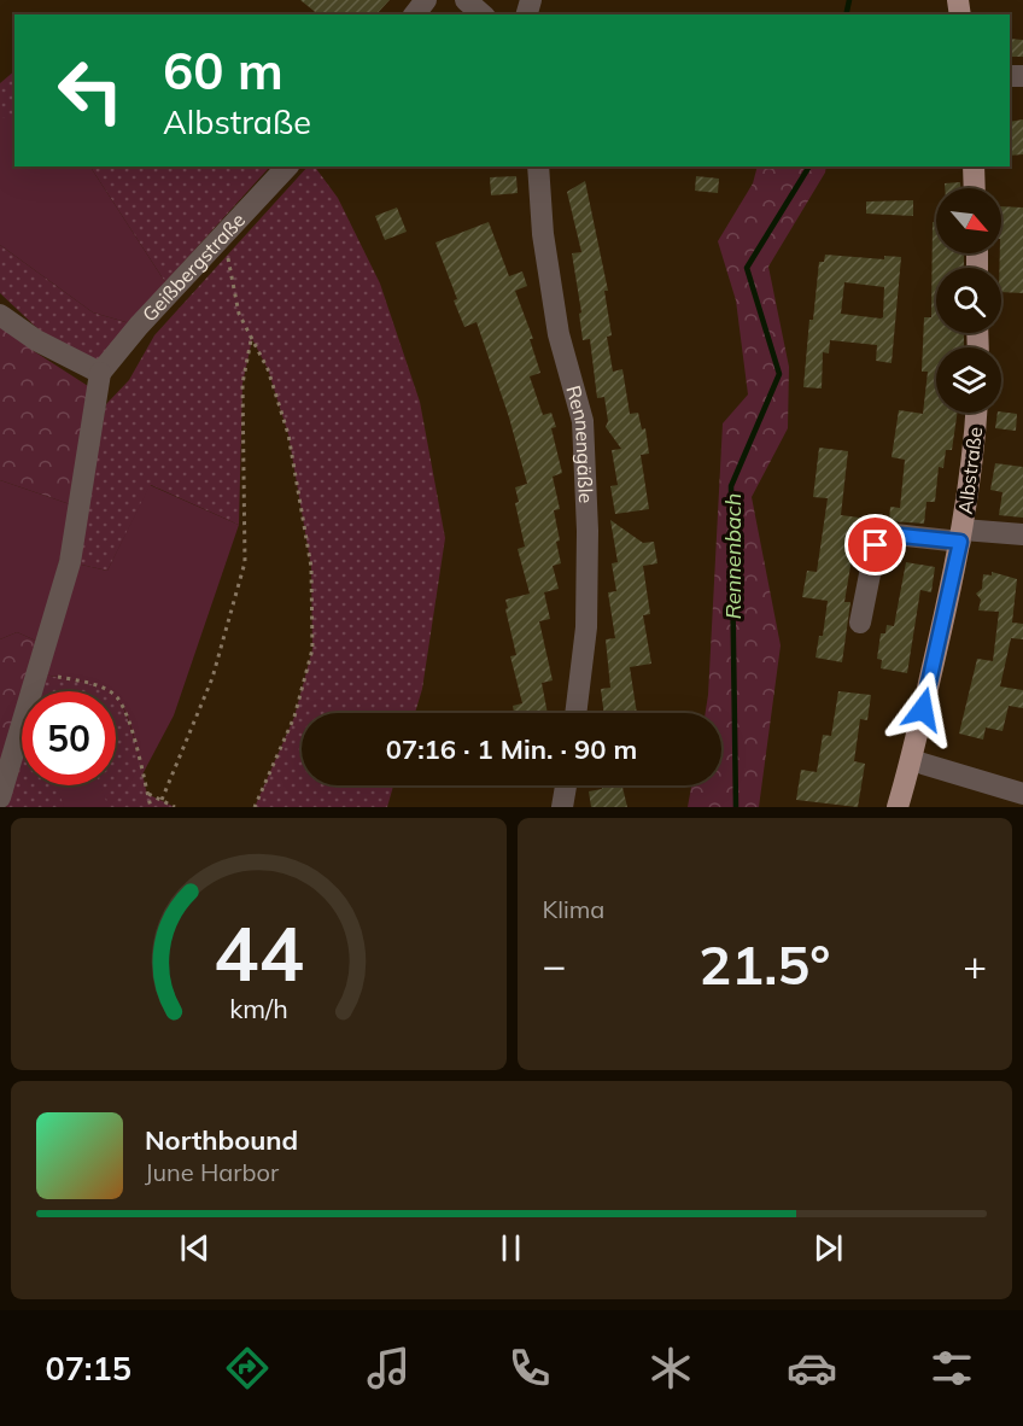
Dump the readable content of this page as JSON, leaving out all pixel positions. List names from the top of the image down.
{
  "streets": {
    "main road": ["Albstraße"],
    "street": ["Geißbergstraße", "Rennengäßle"]
  },
  "water": ["Rennenbach"],
  "north": "bottom right",
  "page": {
    "turn": ["60 m", "Albstraße"],
    "limit": "50",
    "trip": "07:16 · 1 Min. · 90 m",
    "tile": "Klima",
    "heat": ["−", "21.5°", "+"],
    "song": ["Northbound", "June Harbor"],
    "tabs": "07:15",
    "gauge": ["44", "km/h"]
  }
}
